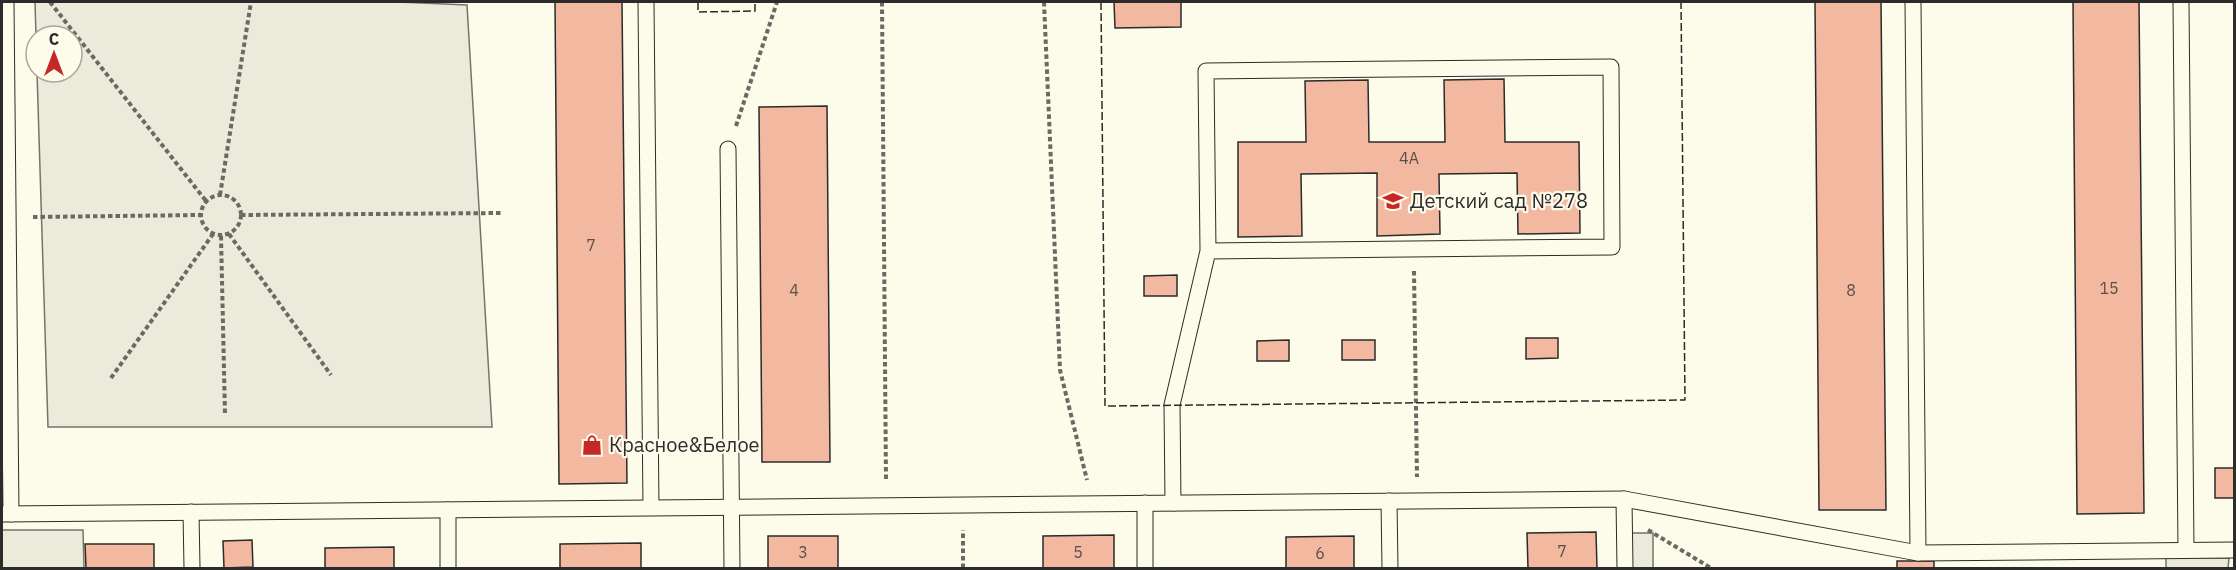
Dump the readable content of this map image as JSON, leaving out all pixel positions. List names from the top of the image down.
{
  "places": {
    "school or university": ["Детский сад №278"],
    "shop": ["Красное&Белое"]
  },
  "house_numbers": [
    "4А",
    "7",
    "15",
    "4",
    "8",
    "7",
    "3",
    "5",
    "6"
  ],
  "north": "top"
}
